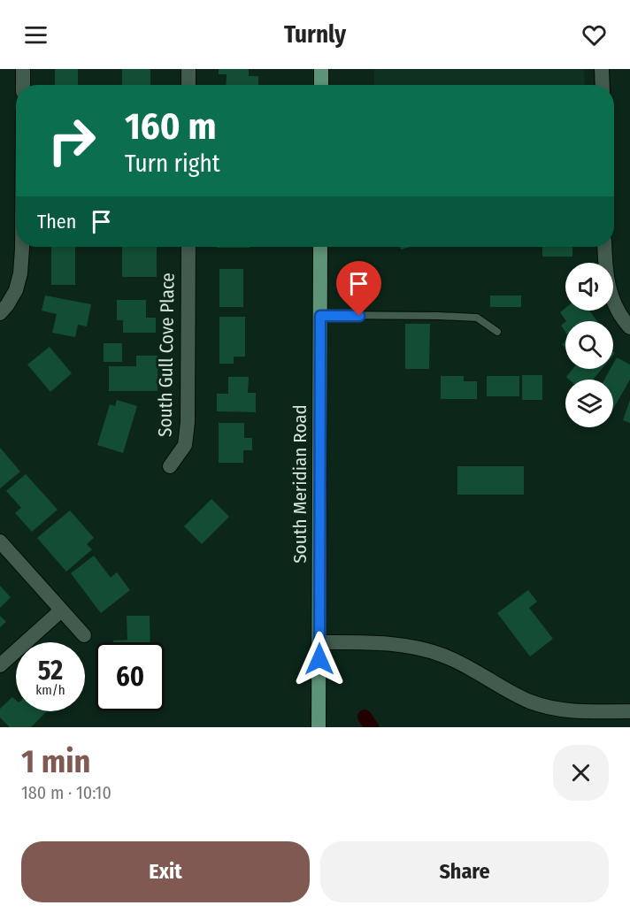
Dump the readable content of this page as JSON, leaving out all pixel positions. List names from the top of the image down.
{
  "streets": {
    "main road": ["South Meridian Road"],
    "street": ["South Gull Cove Place"]
  },
  "page": {
    "header": "Turnly",
    "turn": ["160 m", "Turn right"],
    "then": "Then",
    "speed": "52 km/h",
    "limit": "60",
    "heading": ["1 min", "180 m · 10:10"],
    "buttons": ["Exit", "Share"]
  }
}
